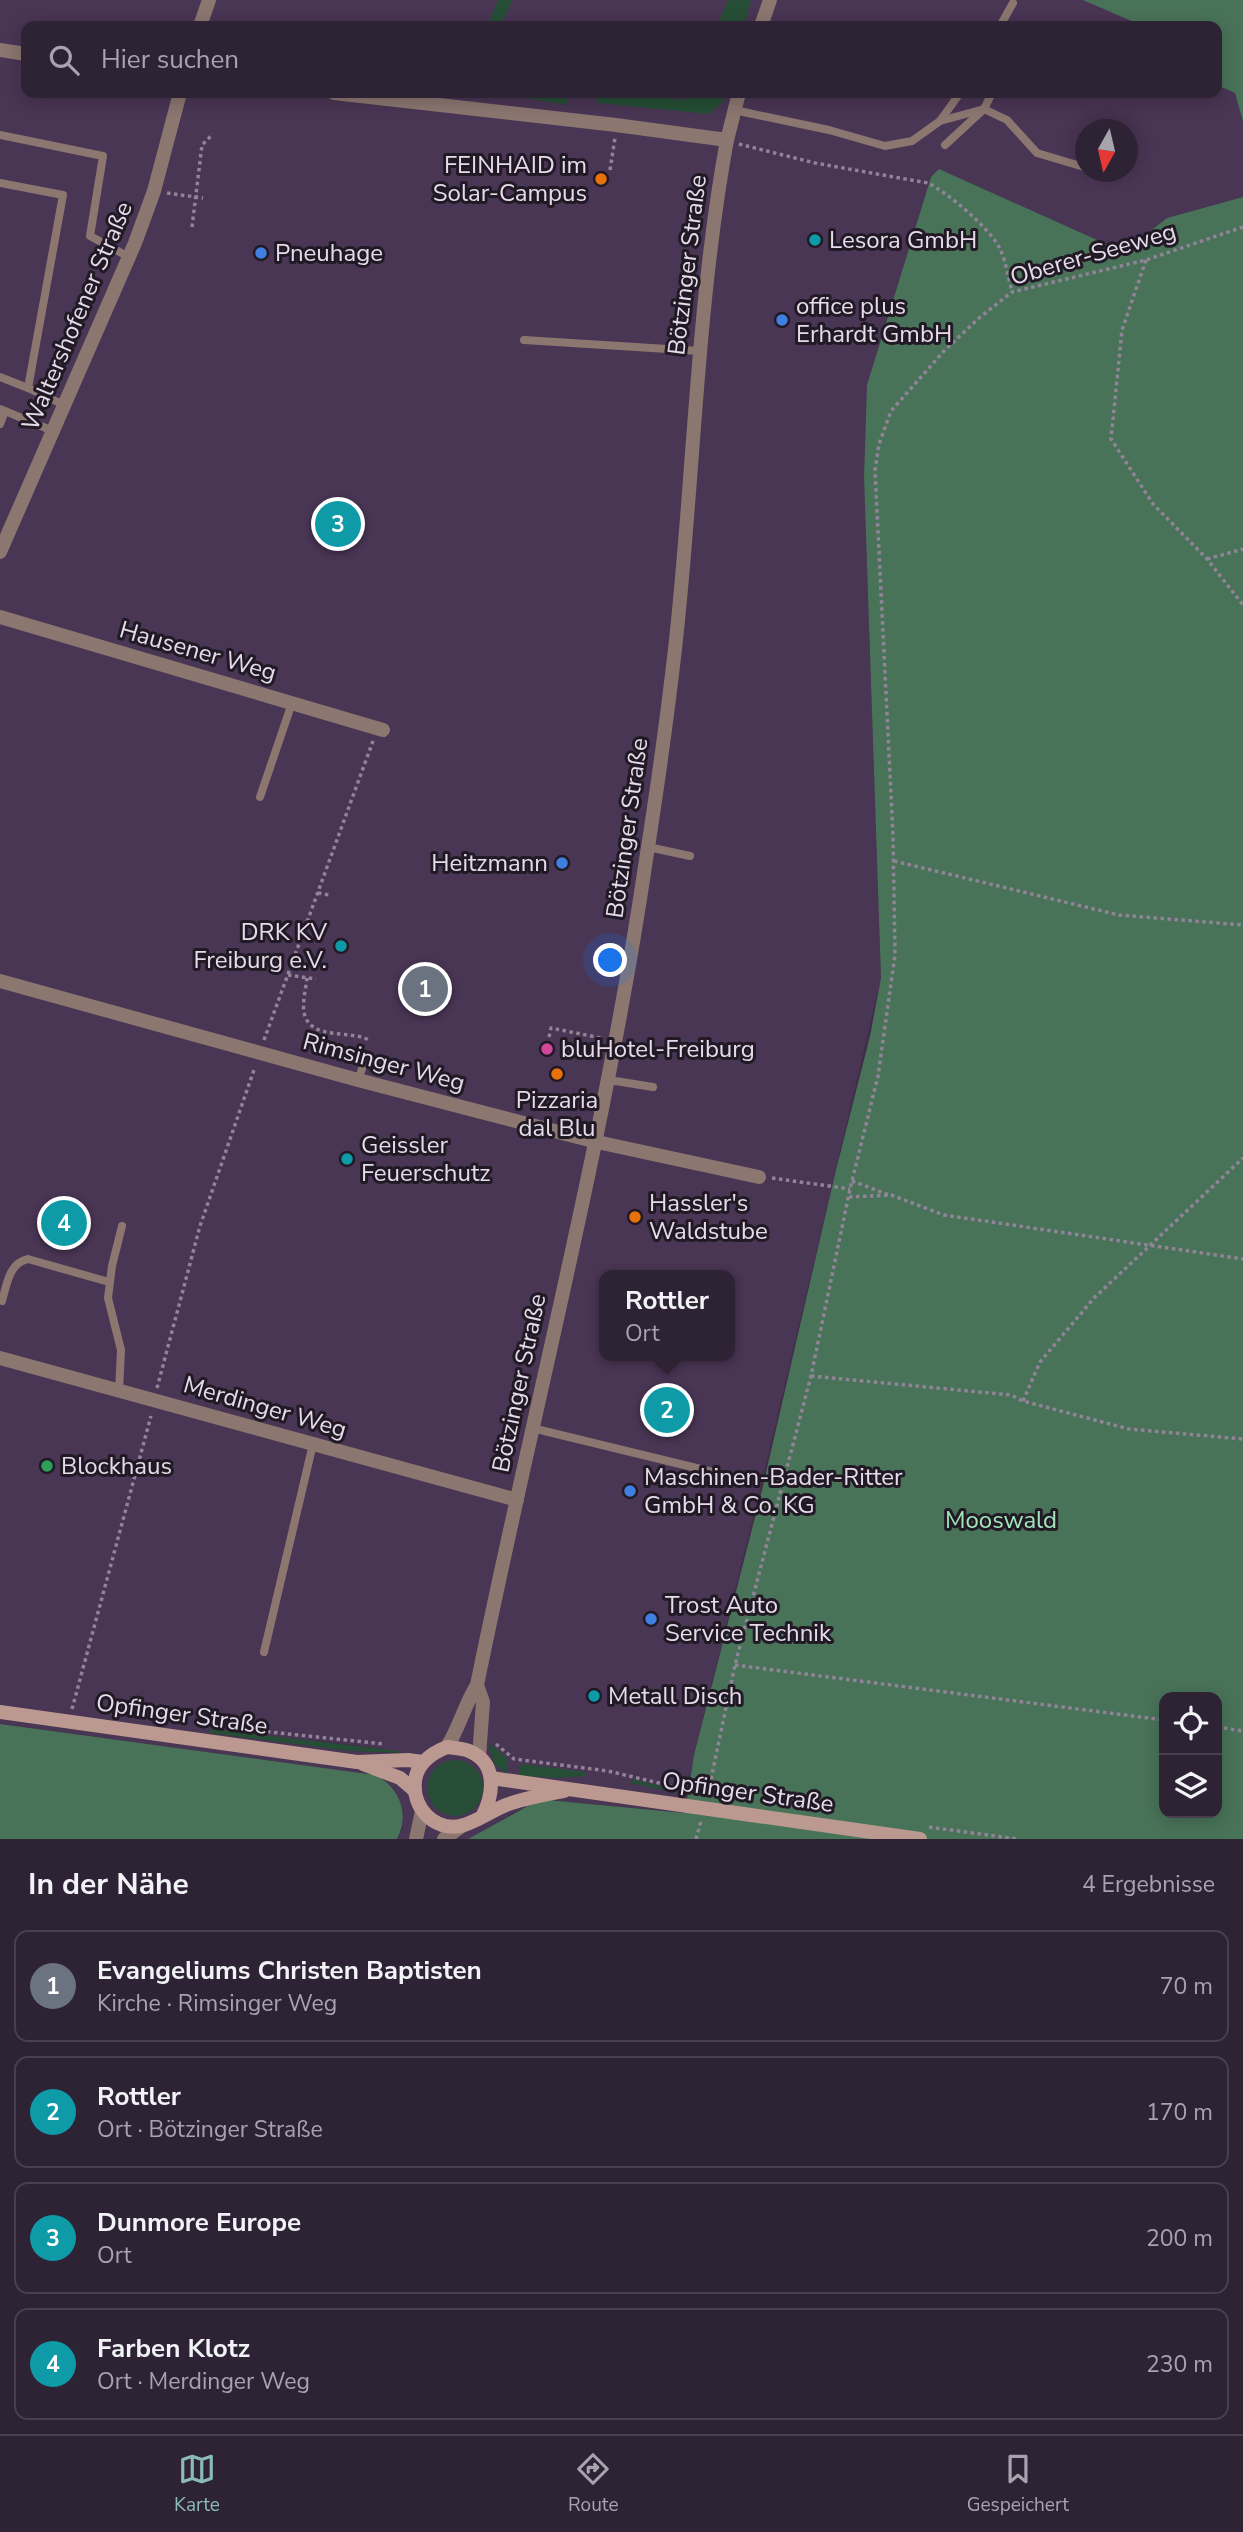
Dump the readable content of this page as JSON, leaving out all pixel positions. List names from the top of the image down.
{
  "streets": {
    "main road": ["Opfinger Straße"],
    "street": [
      "Bötzinger Straße",
      "Waltershofener Straße",
      "Hausener Weg",
      "Rimsinger Weg",
      "Merdinger Weg"
    ],
    "path": ["Oberer-Seeweg"]
  },
  "crossings": [
    ["Oberer-Seeweg", "Opfinger Straße"],
    ["Bötzinger Straße", "Rimsinger Weg"],
    ["Bötzinger Straße", "Merdinger Weg"],
    ["Bötzinger Straße", "Opfinger Straße"]
  ],
  "parks": ["Mooswald"],
  "places": [
    "FEINHAID im Solar-Campus",
    "Lesora GmbH",
    "Pneuhage",
    "office plus Erhardt GmbH",
    "Heitzmann",
    "DRK KV Freiburg e.V.",
    "bluHotel-Freiburg",
    "Pizzaria dal Blu",
    "Geissler Feuerschutz",
    "Hassler's Waldstube",
    "Blockhaus",
    "Maschinen-Bader-Ritter GmbH & Co. KG",
    "Trost Auto Service Technik",
    "Metall Disch"
  ],
  "north": "bottom",
  "page": {
    "search": "Hier suchen",
    "pins": [
      "3",
      "1",
      "4",
      "2"
    ],
    "popup": ["Rottler", "Ort"],
    "heading": ["In der Nähe", "4 Ergebnisse"],
    "list": [
      {
        "mark": "1",
        "name": "Evangeliums Christen Baptisten",
        "note": "Kirche · Rimsinger Weg",
        "value": "70 m"
      },
      {
        "mark": "2",
        "name": "Rottler",
        "note": "Ort · Bötzinger Straße",
        "value": "170 m"
      },
      {
        "mark": "3",
        "name": "Dunmore Europe",
        "note": "Ort",
        "value": "200 m"
      },
      {
        "mark": "4",
        "name": "Farben Klotz",
        "note": "Ort · Merdinger Weg",
        "value": "230 m"
      }
    ],
    "nav": ["Karte", "Route", "Gespeichert"]
  }
}
